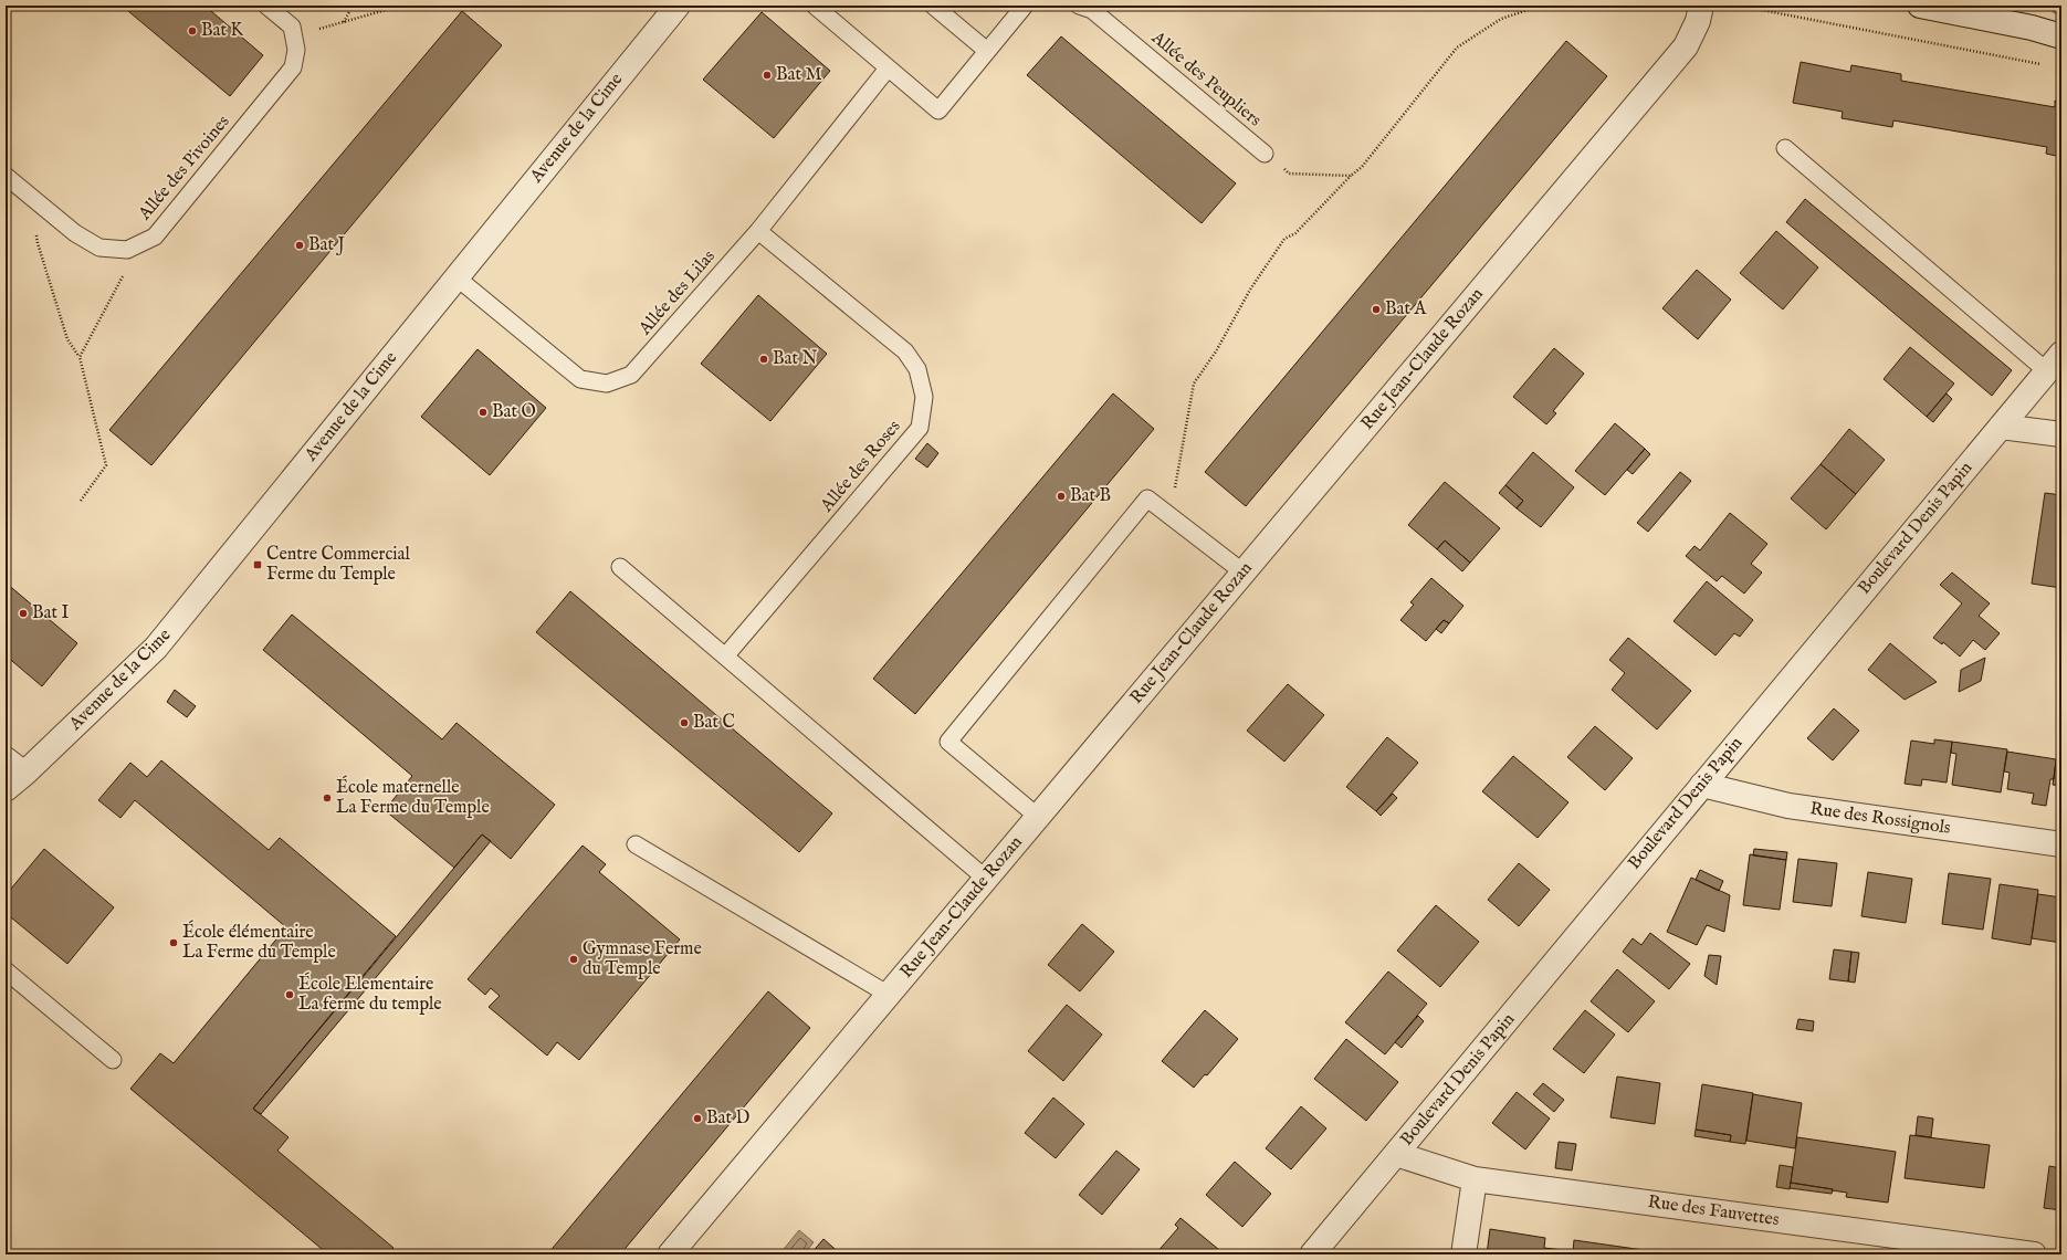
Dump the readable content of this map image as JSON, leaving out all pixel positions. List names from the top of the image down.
{
  "streets": {
    "street": [
      "Avenue de la Cime",
      "Rue Jean-Claude Rozan",
      "Boulevard Denis Papin",
      "Rue des Rossignols",
      "Rue des Fauvettes"
    ],
    "lane": [
      "Allée des Peupliers",
      "Allée des Pivoines",
      "Allée des Lilas",
      "Allée des Roses"
    ]
  },
  "crossings": [
    ["Avenue de la Cime", "Allée des Lilas"],
    ["Allée des Lilas", "Allée des Roses"],
    ["Boulevard Denis Papin", "Rue des Rossignols"],
    ["Boulevard Denis Papin", "Rue des Fauvettes"]
  ],
  "places": {
    "other": [
      "Bat K",
      "Bat M",
      "Bat J",
      "Bat A",
      "Bat N",
      "Bat O",
      "Bat B",
      "Bat I",
      "Bat C",
      "École maternelle La Ferme du Temple",
      "École élémentaire La Ferme du Temple",
      "Gymnase Ferme du Temple",
      "École Elementaire La ferme du temple",
      "Bat D"
    ],
    "transit": ["Centre Commercial Ferme du Temple"]
  }
}
